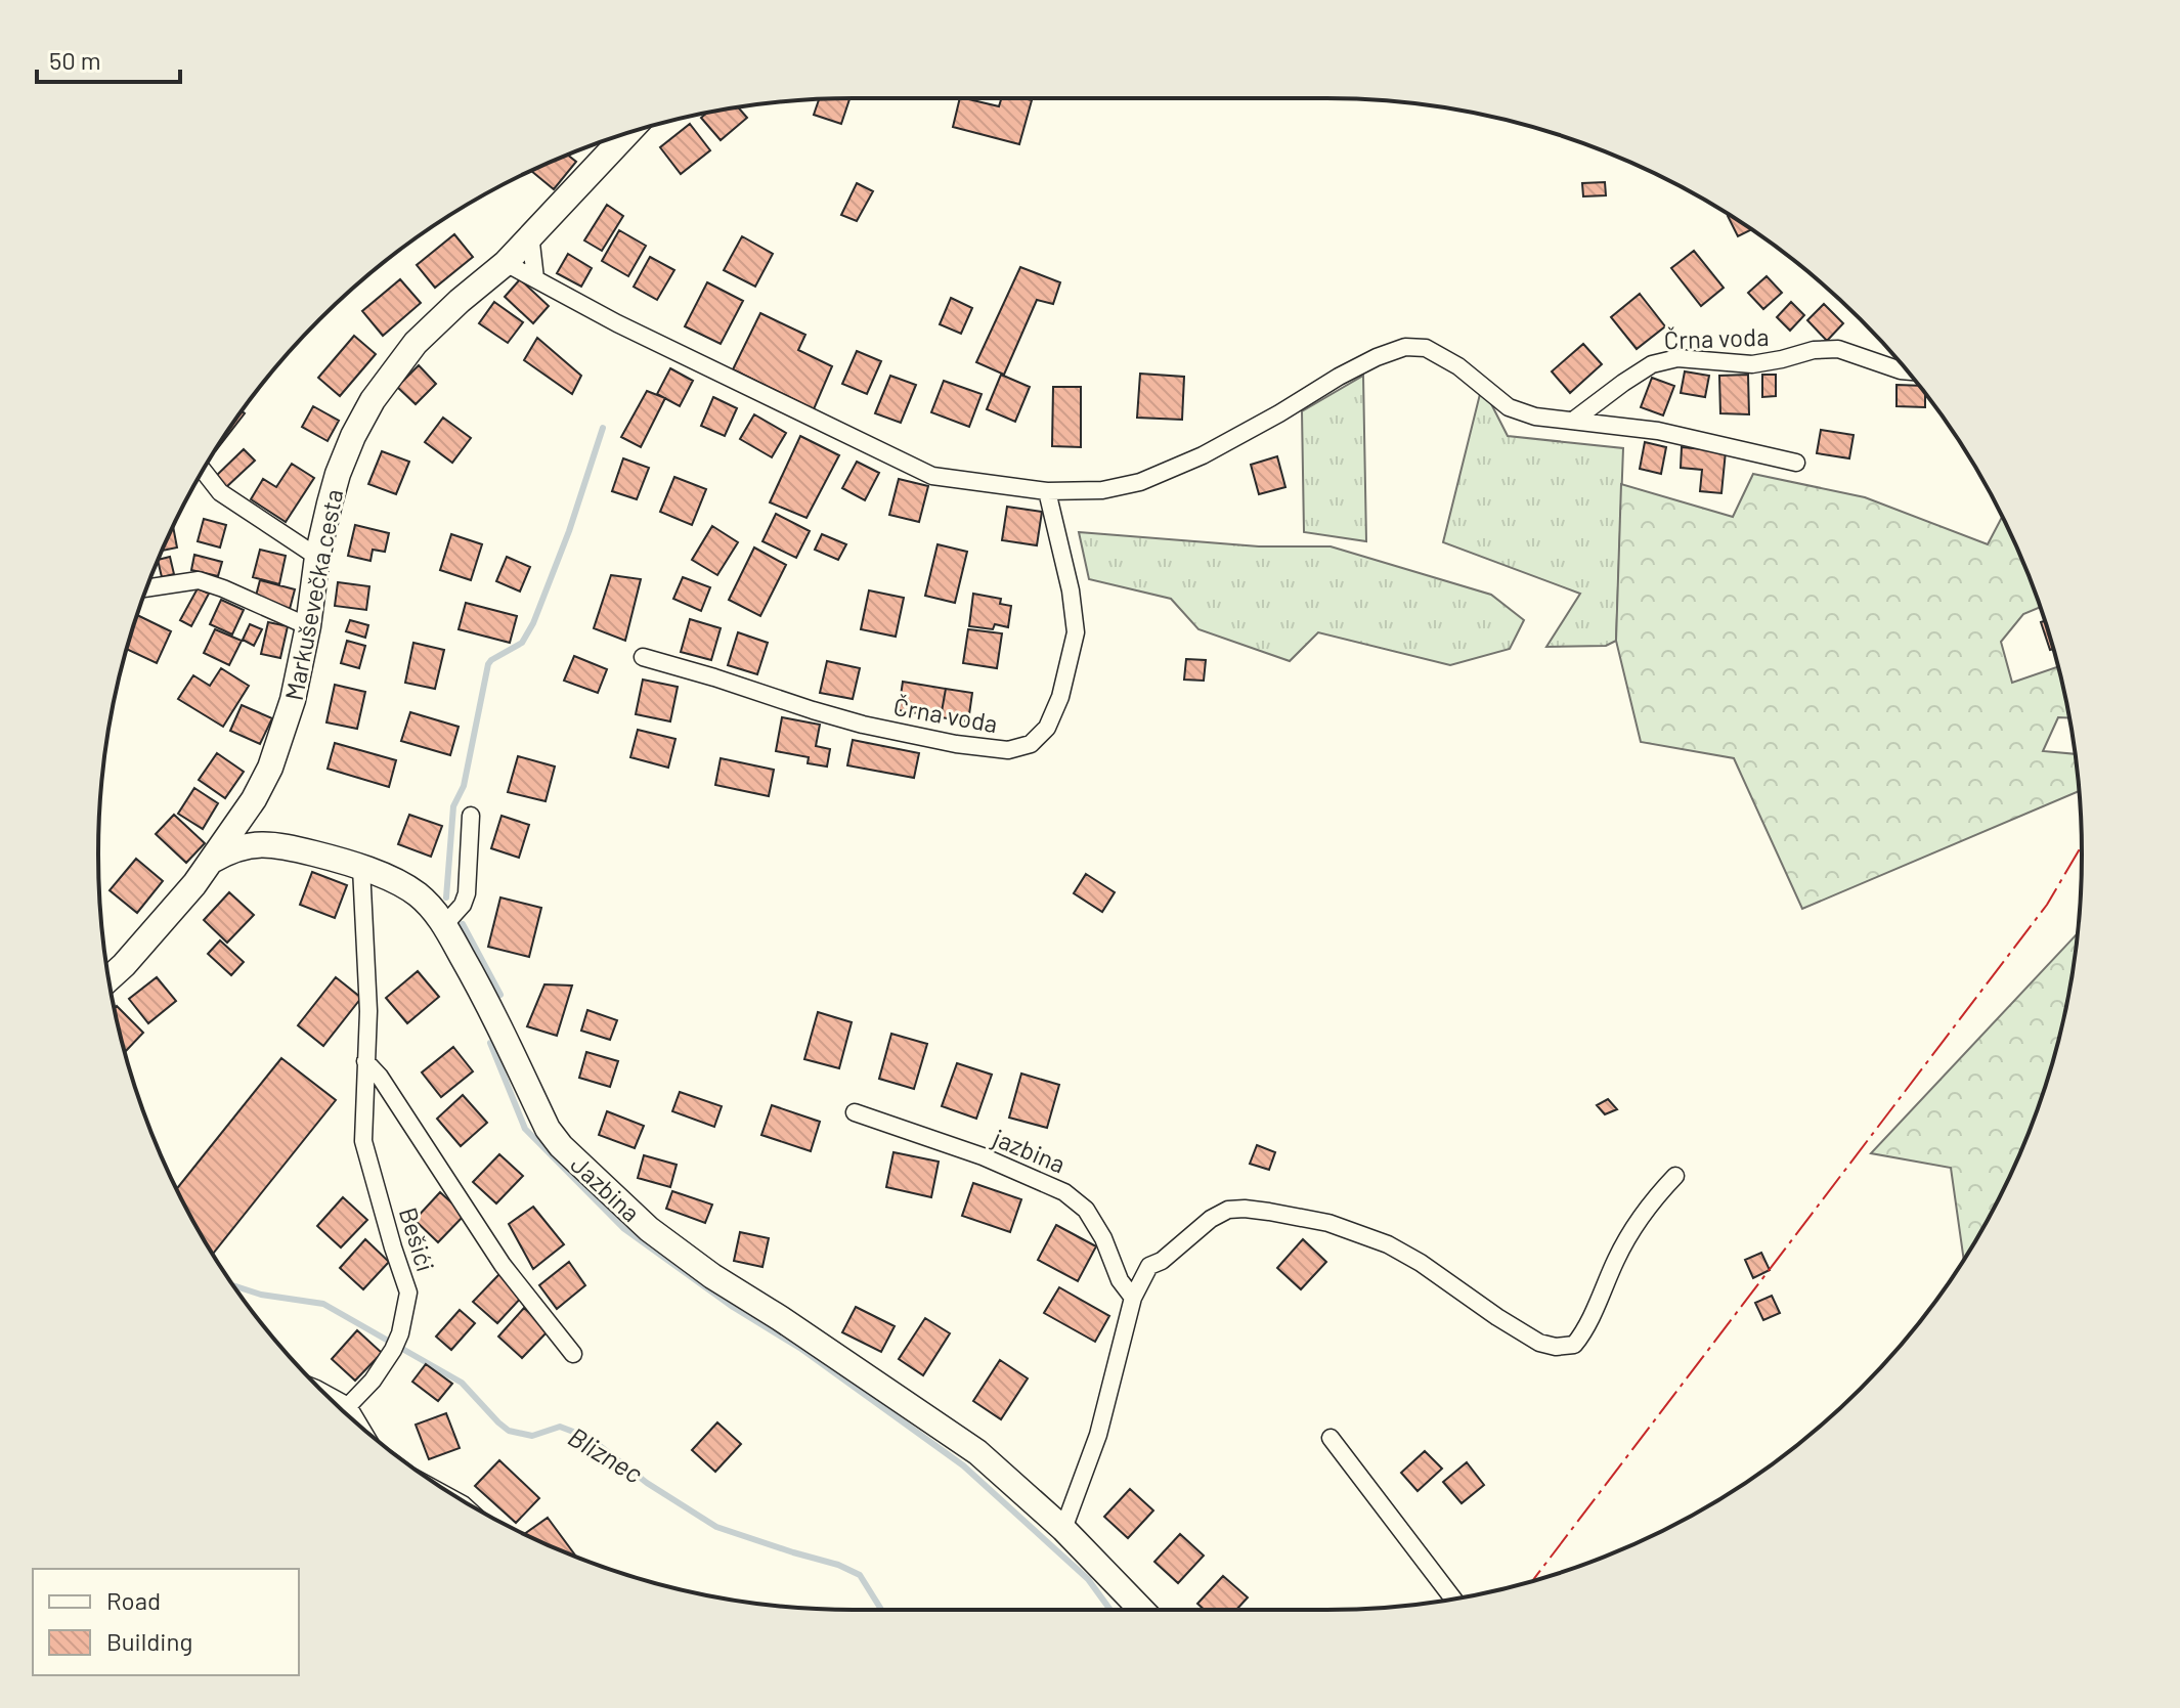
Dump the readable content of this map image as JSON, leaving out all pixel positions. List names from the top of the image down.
{
  "streets": {
    "street": [
      "Črna voda",
      "Markuševečka cesta",
      "jazbina",
      "Jazbina",
      "Bešići"
    ]
  },
  "crossings": [
    ["Markuševečka cesta", "Jazbina"],
    ["Jazbina", "Bešići"]
  ],
  "water": ["Bliznec"],
  "legend": ["Road", "Building"],
  "scale_bar": "50 m"
}
